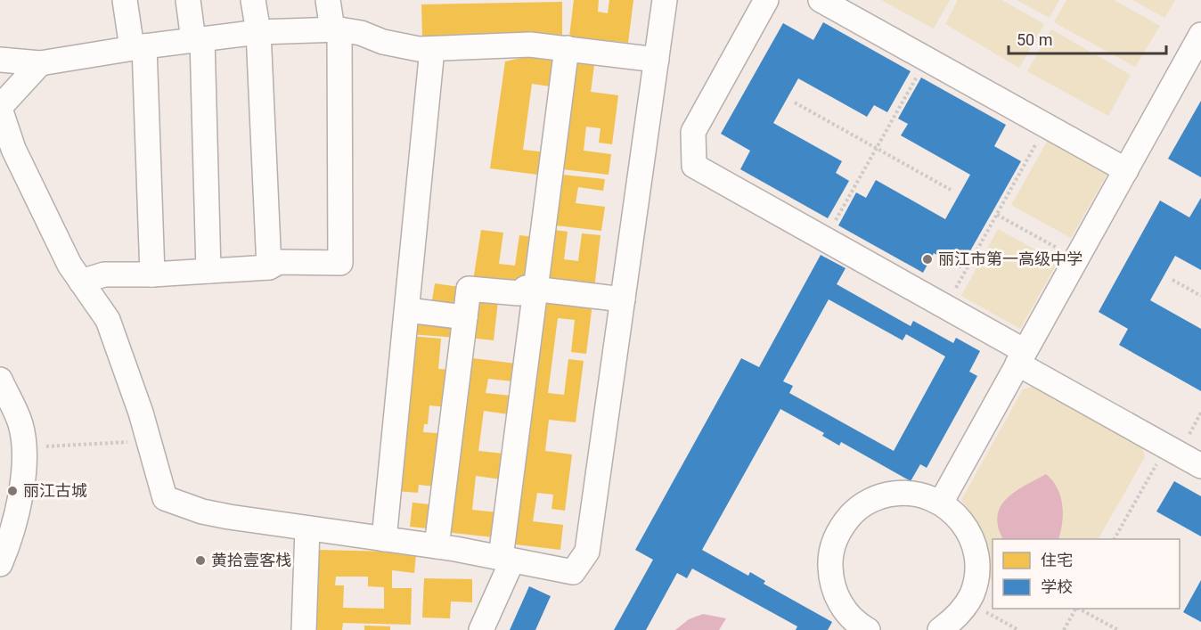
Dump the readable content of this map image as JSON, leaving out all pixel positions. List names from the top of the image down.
{
  "places": ["丽江市第一高级中学", "丽江古城", "黄拾壹客栈"],
  "legend": ["住宅", "学校"],
  "scale_bar": "50 m"
}
